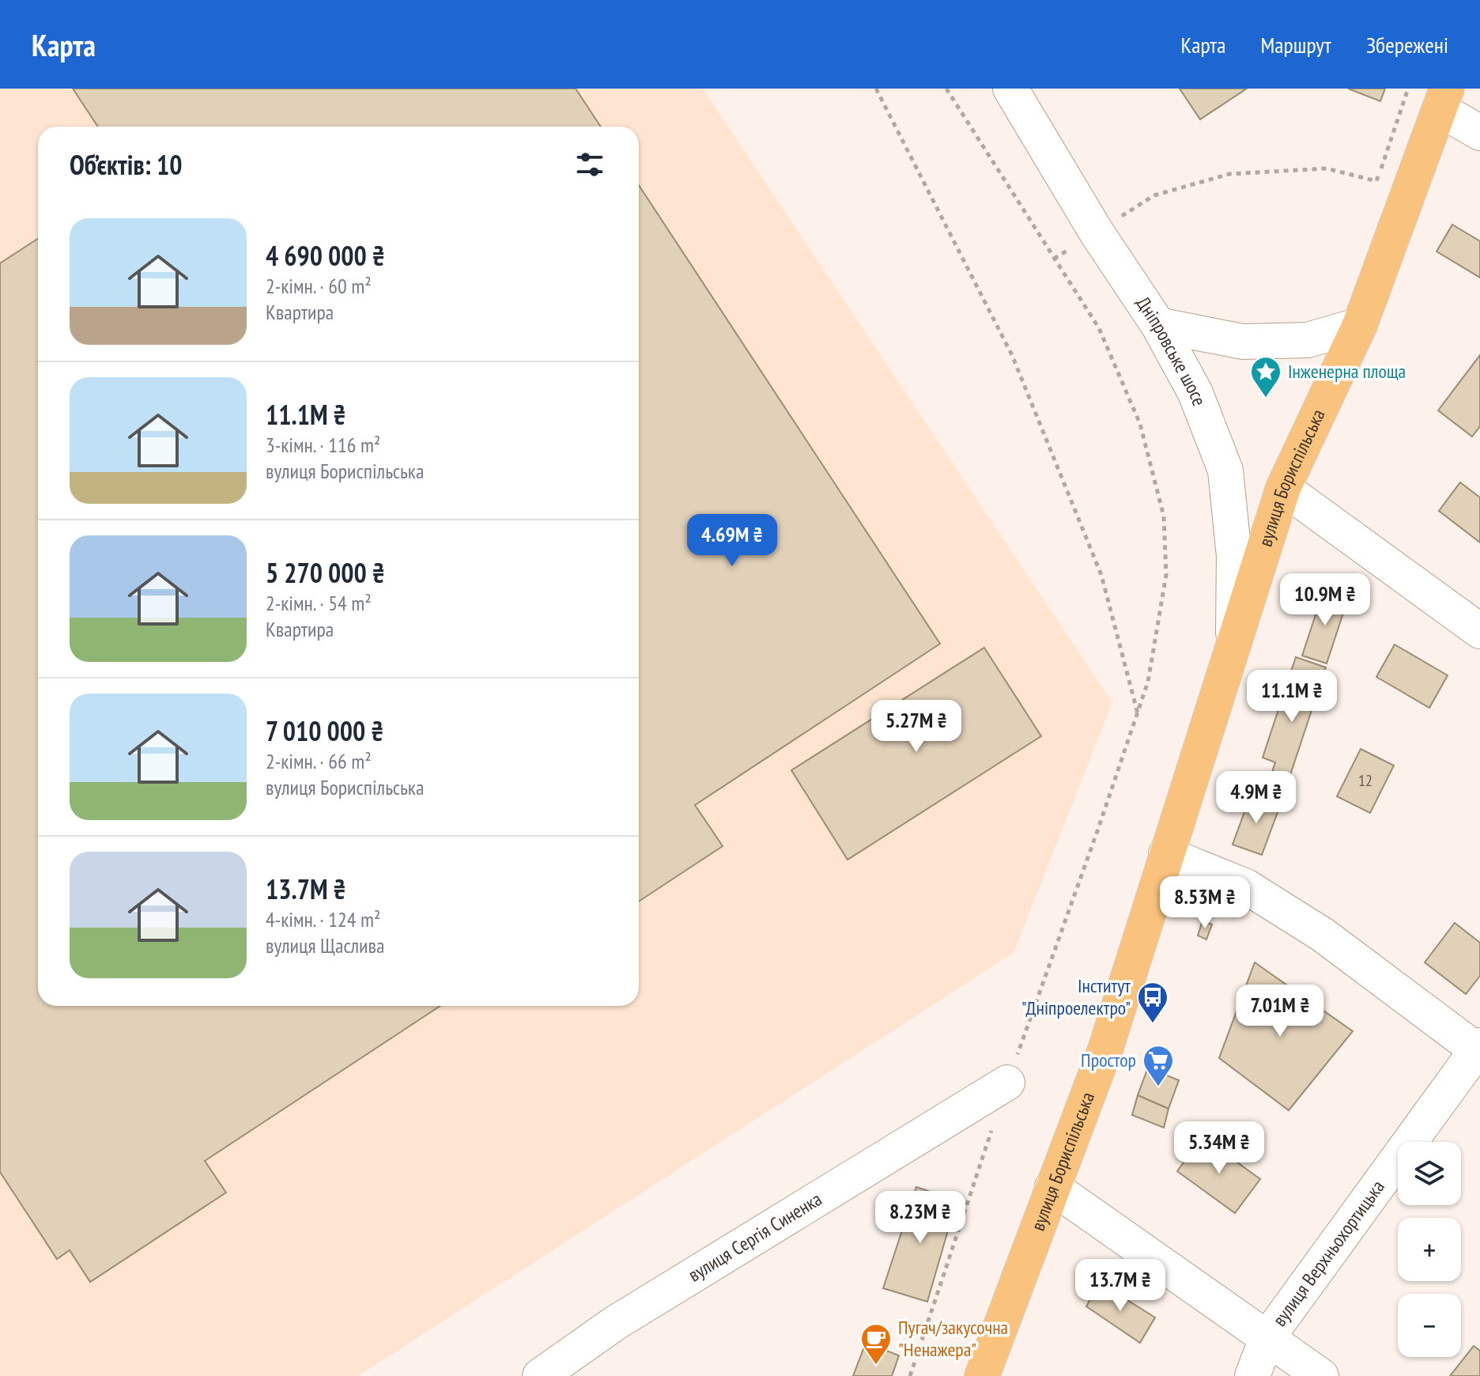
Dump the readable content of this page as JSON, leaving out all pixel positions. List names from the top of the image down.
{
  "streets": {
    "main road": ["вулиця Бориспільська"],
    "street": ["Дніпровське шосе", "вулиця Сергія Синенка", "вулиця Верхньохортицька"]
  },
  "crossings": [
    ["Дніпровське шосе", "вулиця Бориспільська"]
  ],
  "places": {
    "place": ["Інженерна площа"],
    "bus stop": ["Інститут \"Дніпроелектро\""],
    "supermarket": ["Простор"],
    "cafe": ["Пугач/закусочна \"Ненажера\""]
  },
  "house_numbers": ["12"],
  "page": {
    "header": "Карта",
    "nav": ["Карта", "Маршрут", "Збережені"],
    "heading": "Об’єктів: 10",
    "list": [
      {
        "name": "4 690 000 ₴",
        "note": "2-кімн. · 60 m² · Квартира"
      },
      {
        "name": "11.1M ₴",
        "note": "3-кімн. · 116 m² · вулиця Бориспільська"
      },
      {
        "name": "5 270 000 ₴",
        "note": "2-кімн. · 54 m² · Квартира"
      },
      {
        "name": "7 010 000 ₴",
        "note": "2-кімн. · 66 m² · вулиця Бориспільська"
      },
      {
        "name": "13.7M ₴",
        "note": "4-кімн. · 124 m² · вулиця Щаслива"
      }
    ],
    "price": [
      "4.69M ₴",
      "10.9M ₴",
      "11.1M ₴",
      "5.27M ₴",
      "4.9M ₴",
      "8.53M ₴",
      "7.01M ₴",
      "5.34M ₴",
      "8.23M ₴",
      "13.7M ₴"
    ],
    "map_buttons": ["+", "−"]
  }
}
